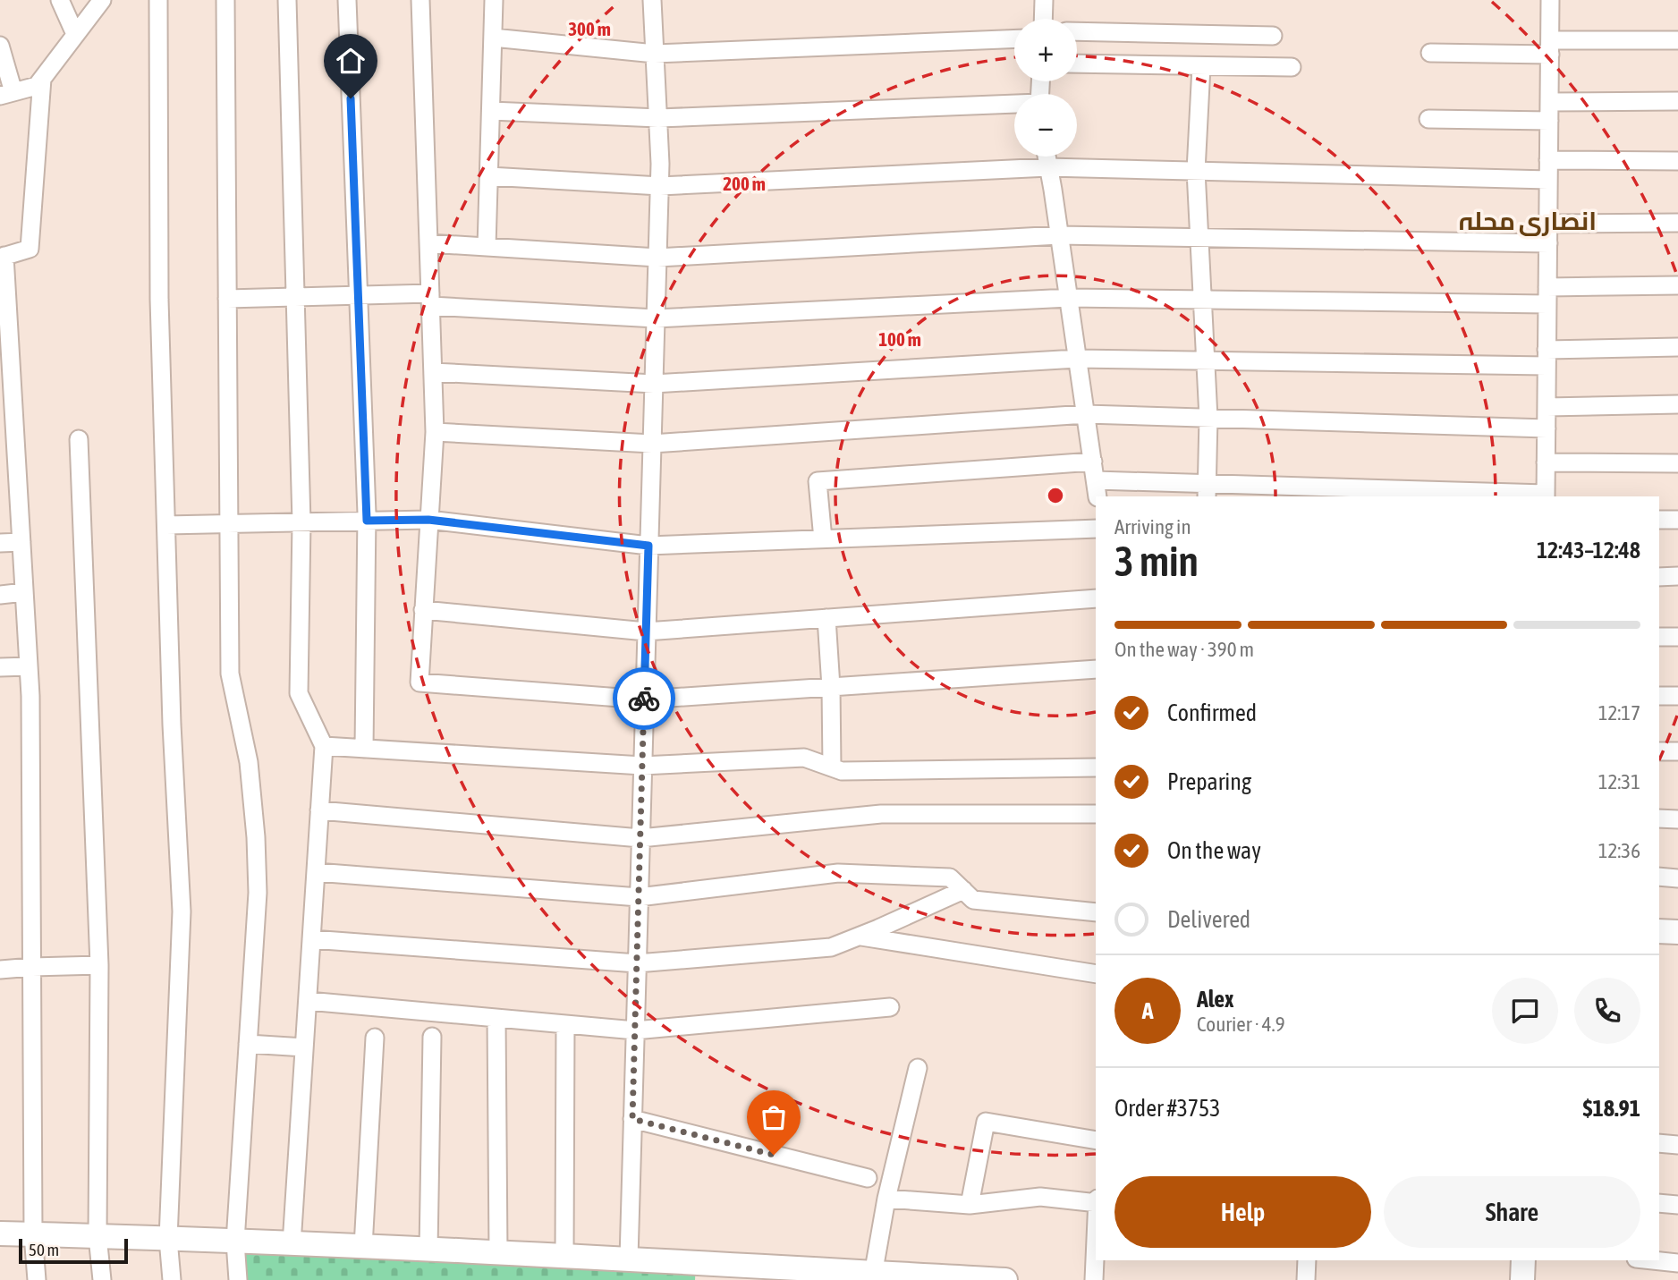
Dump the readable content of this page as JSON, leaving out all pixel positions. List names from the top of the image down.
{
  "districts": ["انصاری محلہ"],
  "scale_bar": "50 m",
  "page": {
    "map_buttons": ["+", "−"],
    "heading": ["3 min", "Arriving in", "12:43–12:48"],
    "panel": [
      "Alex",
      "Courier · 4.9",
      "Order #3753",
      "$18.91"
    ],
    "bar": "On the way · 390 m",
    "list": [
      ["Confirmed", "12:17"],
      ["Preparing", "12:31"],
      ["On the way", "12:36"],
      "Delivered"
    ],
    "round": "A",
    "buttons": ["Help", "Share"],
    "scale": "50 m"
  },
  "rings": ["300 m", "200 m", "100 m"]
}
